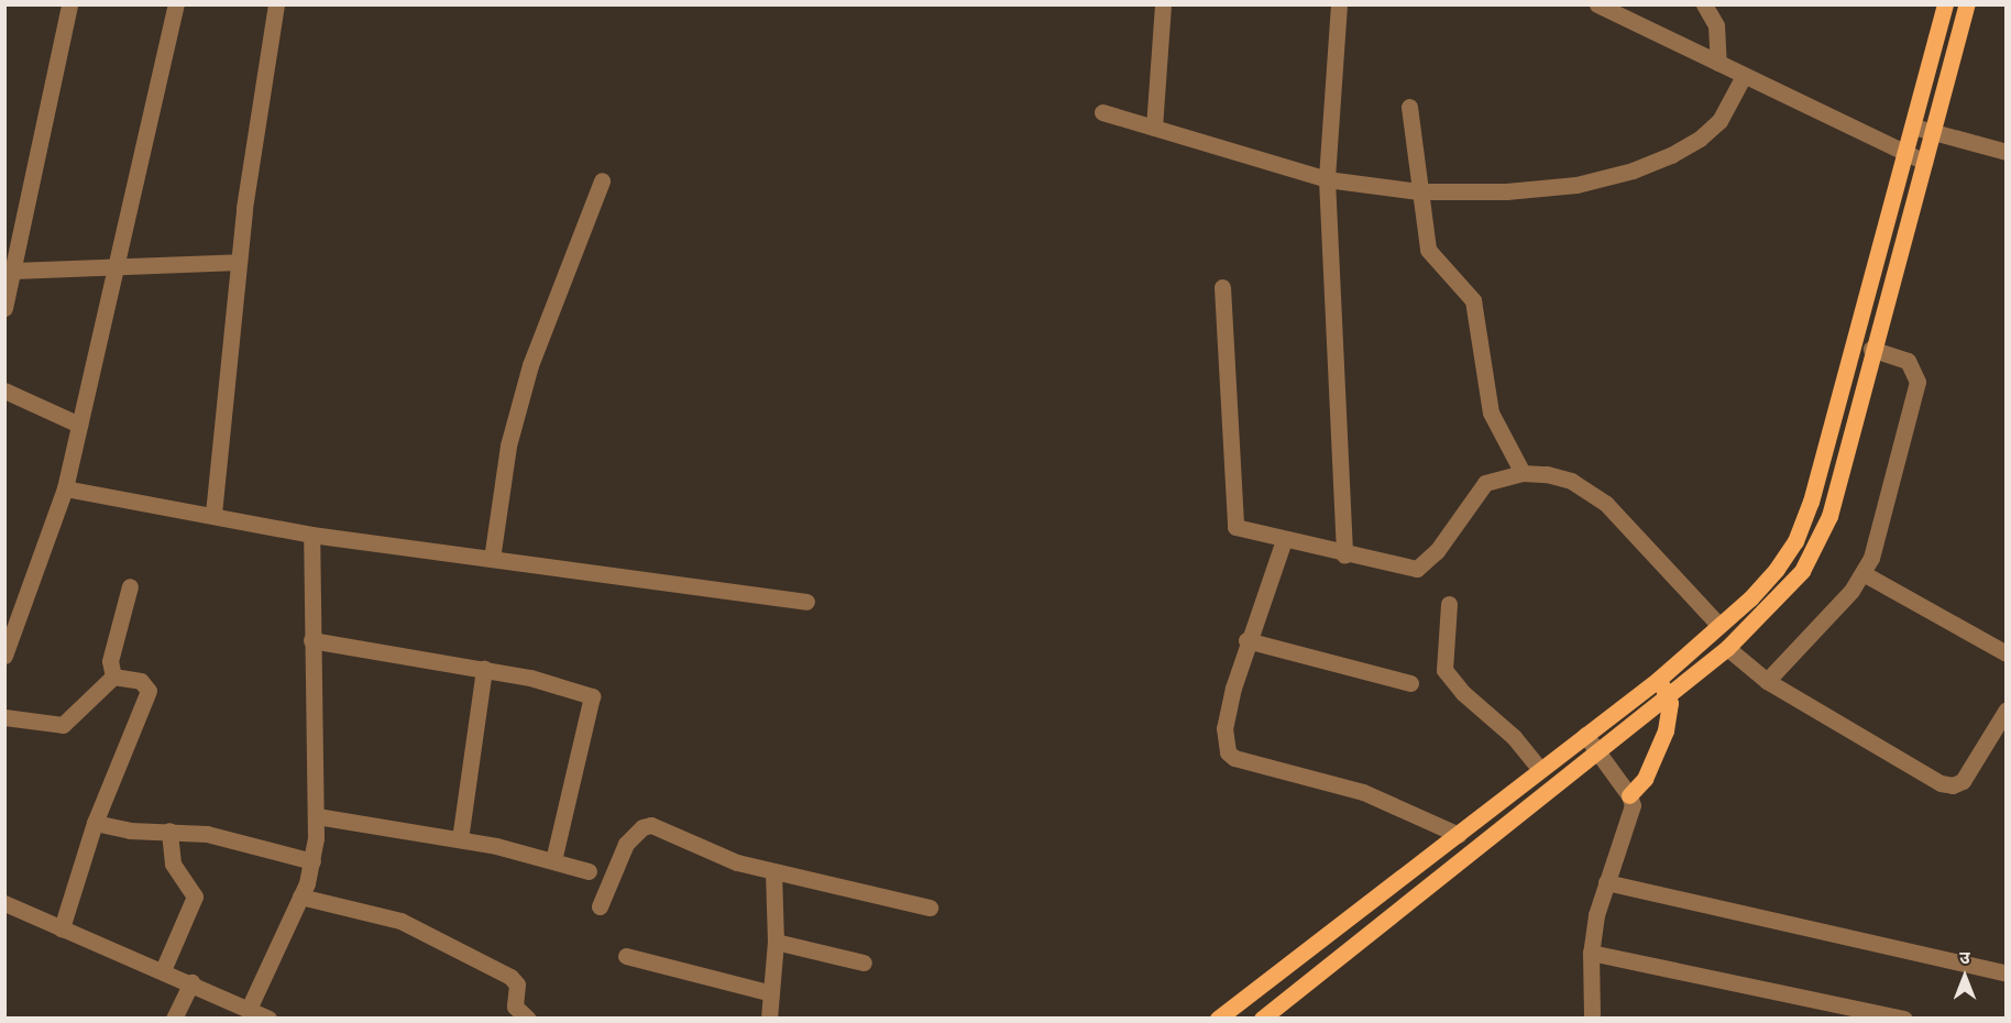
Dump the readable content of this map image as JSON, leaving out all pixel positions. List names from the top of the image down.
{
  "north": "top"
}
